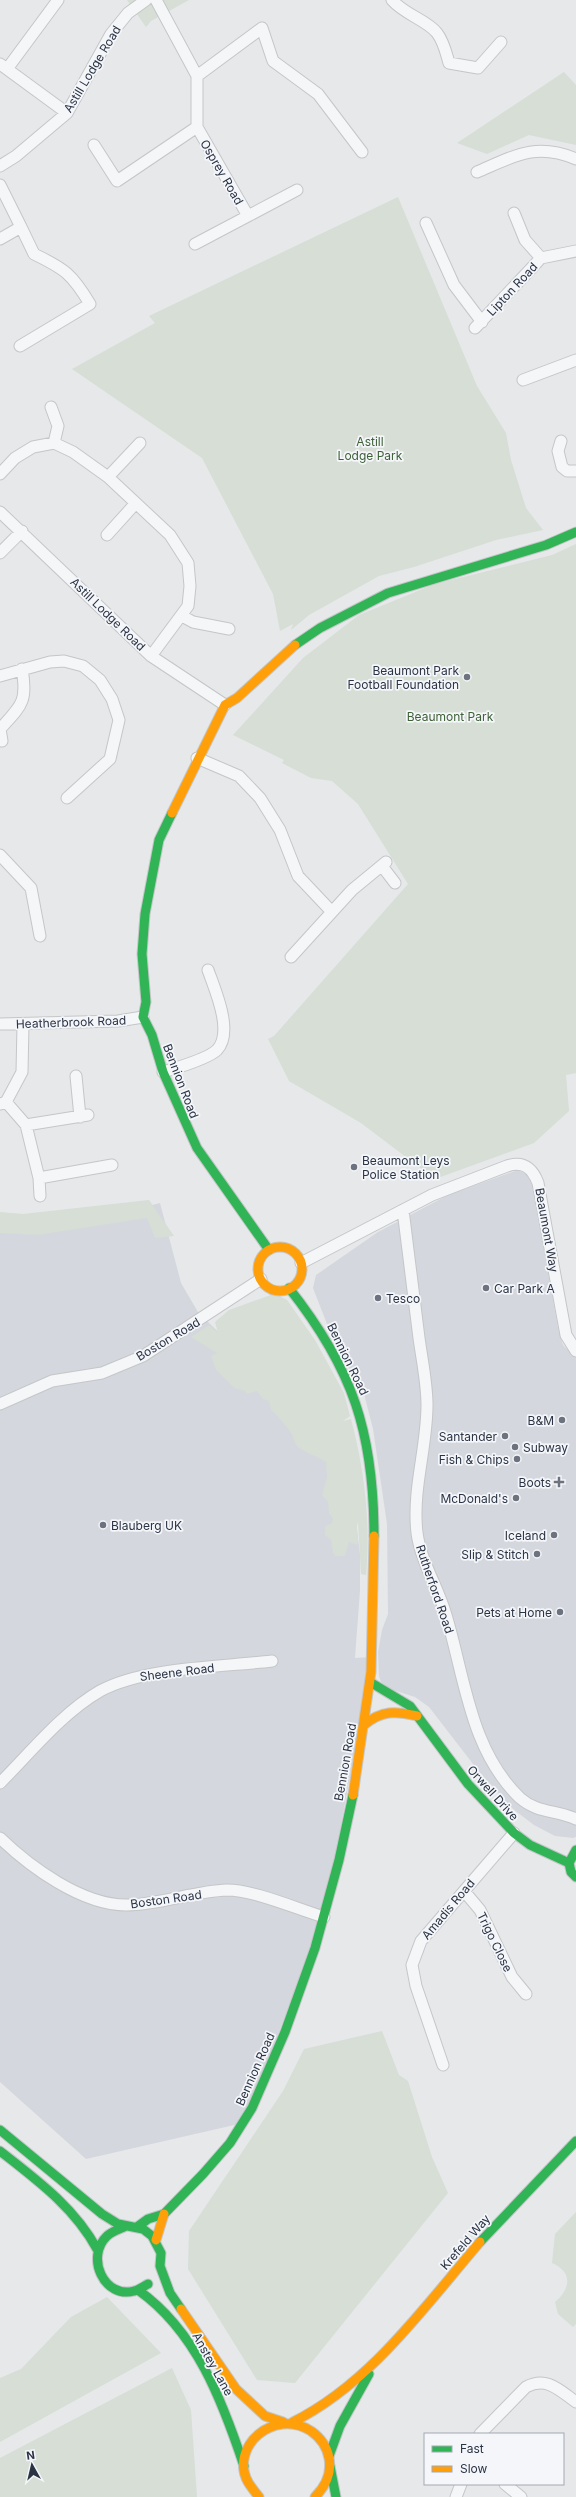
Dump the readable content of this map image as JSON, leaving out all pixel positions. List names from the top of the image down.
{
  "streets": {
    "main road": [
      "Bennion Road",
      "Orwell Drive",
      "Krefeld Way",
      "Anstey Lane"
    ],
    "street": [
      "Astill Lodge Road",
      "Osprey Road",
      "Lipton Road",
      "Heatherbrook Road",
      "Beaumont Way",
      "Boston Road",
      "Rutherford Road",
      "Sheene Road",
      "Amadis Road",
      "Trigo Close"
    ]
  },
  "crossings": [
    ["Heatherbrook Road", "Bennion Road"],
    ["Bennion Road", "Beaumont Way"],
    ["Bennion Road", "Boston Road"],
    ["Bennion Road", "Orwell Drive"],
    ["Bennion Road", "Anstey Lane"],
    ["Beaumont Way", "Boston Road"],
    ["Beaumont Way", "Rutherford Road"],
    ["Orwell Drive", "Amadis Road"],
    ["Amadis Road", "Trigo Close"],
    ["Krefeld Way", "Anstey Lane"]
  ],
  "parks": ["Astill Lodge Park", "Beaumont Park"],
  "places": {
    "other": [
      "Beaumont Park Football Foundation",
      "Beaumont Leys Police Station",
      "Car Park A",
      "Tesco",
      "B&M",
      "Santander",
      "Subway",
      "Fish & Chips",
      "McDonald's",
      "Blauberg UK",
      "Iceland",
      "Slip & Stitch",
      "Pets at Home"
    ],
    "health": ["Boots"]
  },
  "legend": ["Fast", "Slow"],
  "north": "top"
}
